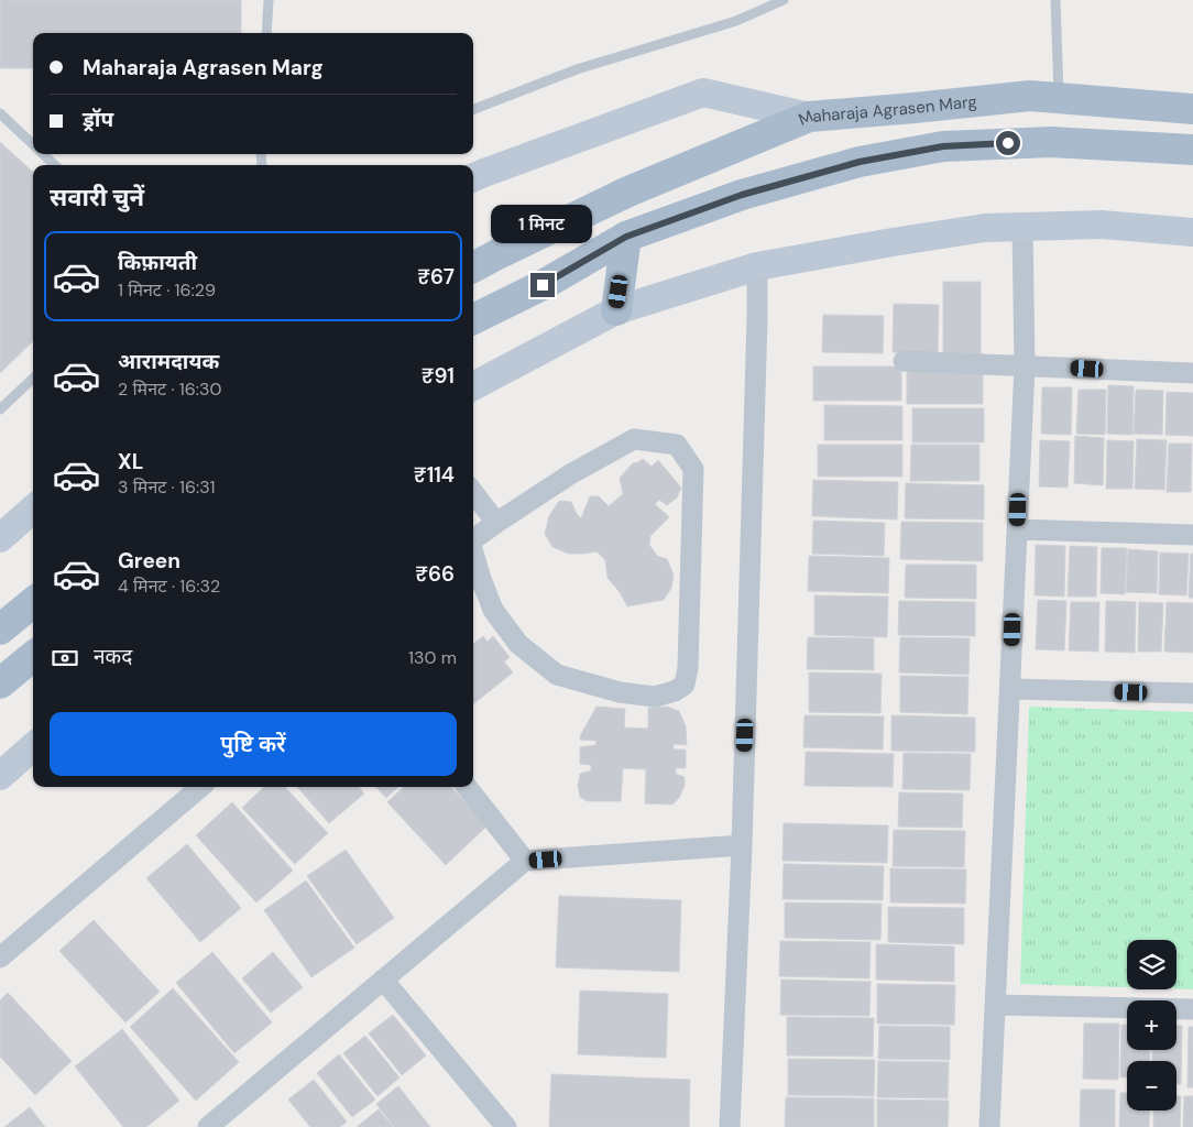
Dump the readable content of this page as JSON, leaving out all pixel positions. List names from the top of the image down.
{
  "streets": {
    "main road": ["Maharaja Agrasen Marg"]
  },
  "page": {
    "banner": ["Maharaja Agrasen Marg", "ड्रॉप"],
    "heading": "सवारी चुनें",
    "bubble": "1 मिनट",
    "list": [
      {
        "name": "किफ़ायती",
        "note": "1 मिनट · 16:29",
        "value": "₹67"
      },
      {
        "name": "आरामदायक",
        "note": "2 मिनट · 16:30",
        "value": "₹91"
      },
      {
        "name": "XL",
        "note": "3 मिनट · 16:31",
        "value": "₹114"
      },
      {
        "name": "Green",
        "note": "4 मिनट · 16:32",
        "value": "₹66"
      }
    ],
    "pay": ["नकद", "130 m"],
    "buttons": "पुष्टि करें",
    "map_buttons": ["+", "−"]
  }
}
